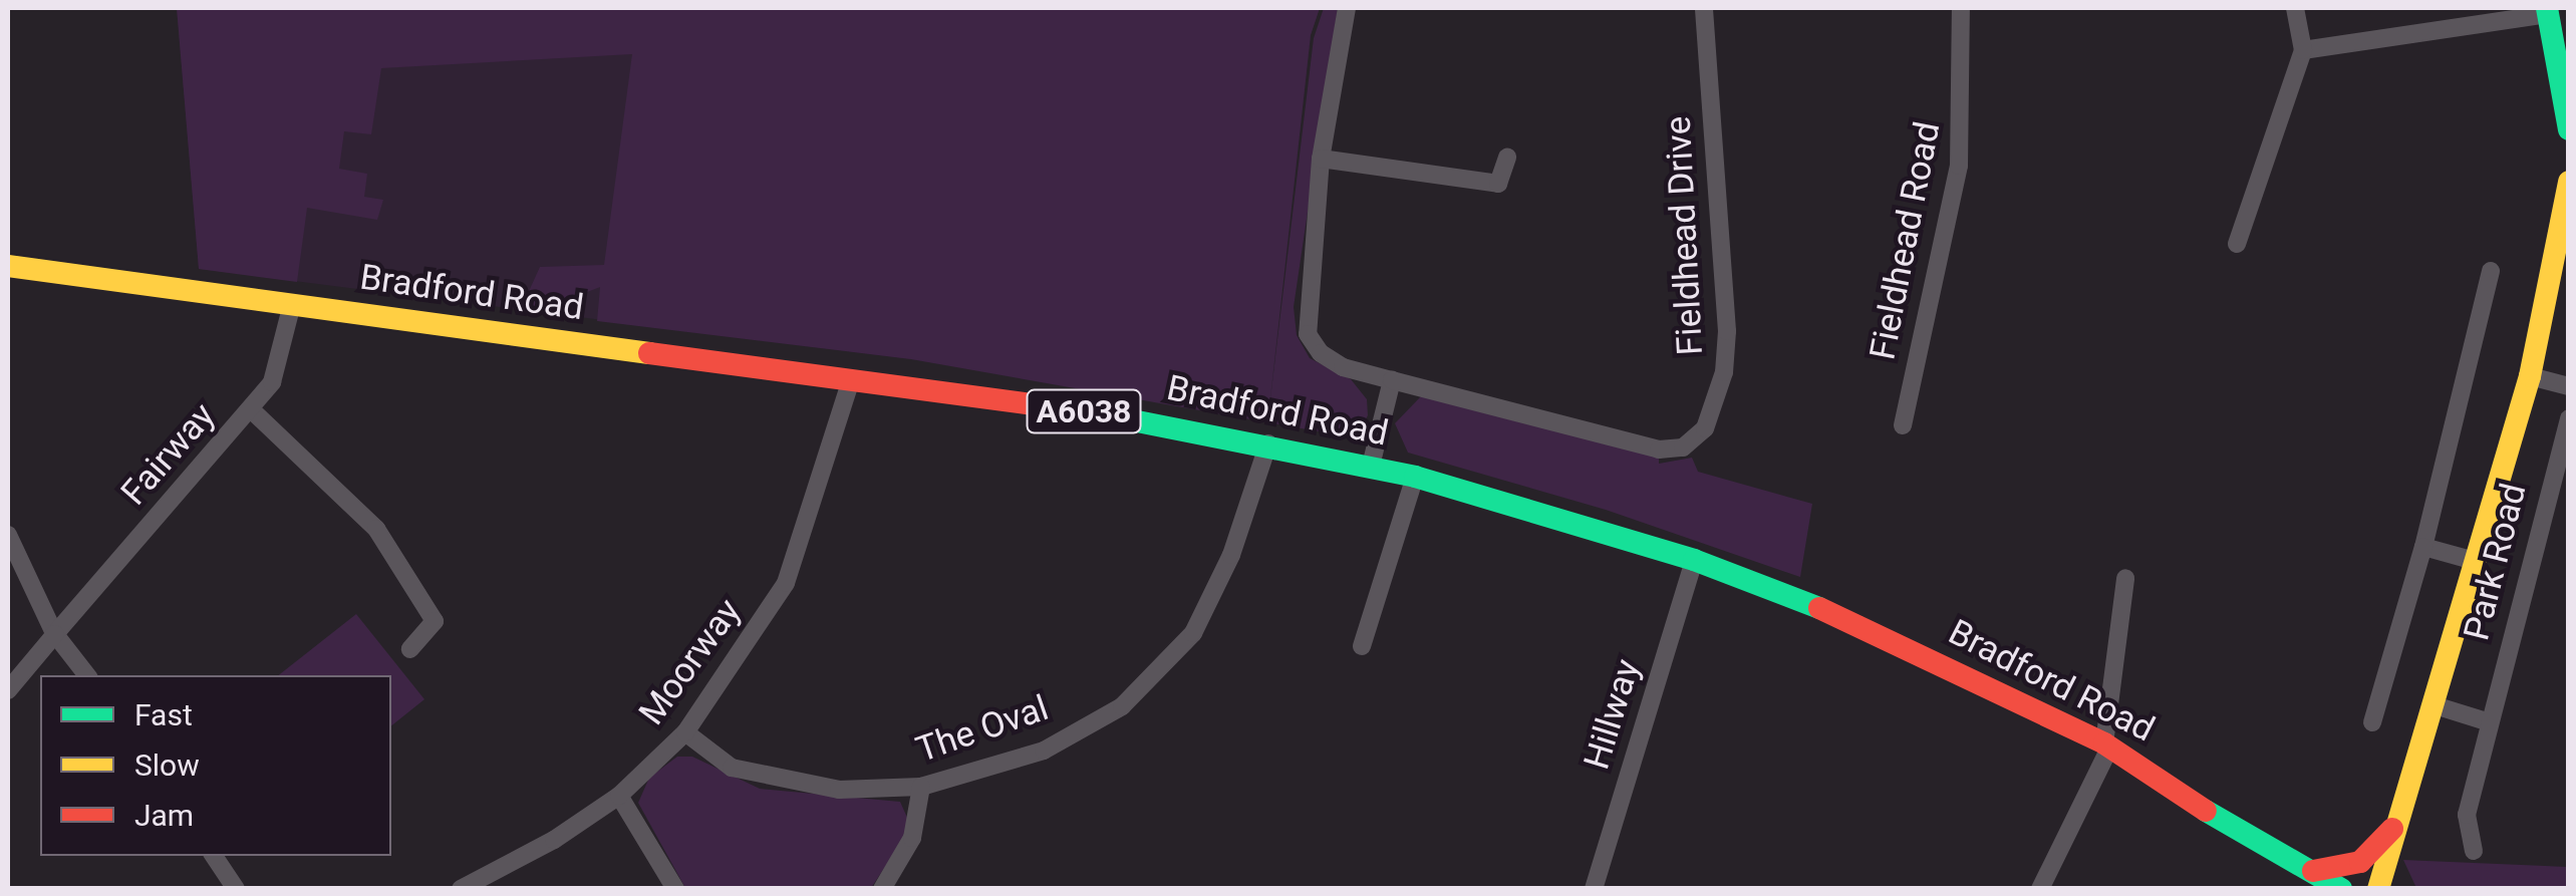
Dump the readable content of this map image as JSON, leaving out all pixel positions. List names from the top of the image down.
{
  "streets": {
    "main road": ["Bradford Road", "A6038", "Park Road"],
    "street": [
      "Fieldhead Drive",
      "Fieldhead Road",
      "Fairway",
      "Moorway",
      "Hillway",
      "The Oval"
    ]
  },
  "crossings": [
    ["Bradford Road", "Fairway"],
    ["Bradford Road", "Moorway"],
    ["Bradford Road", "Hillway"],
    ["Bradford Road", "The Oval"],
    ["Moorway", "The Oval"]
  ],
  "legend": ["Fast", "Slow", "Jam"]
}
